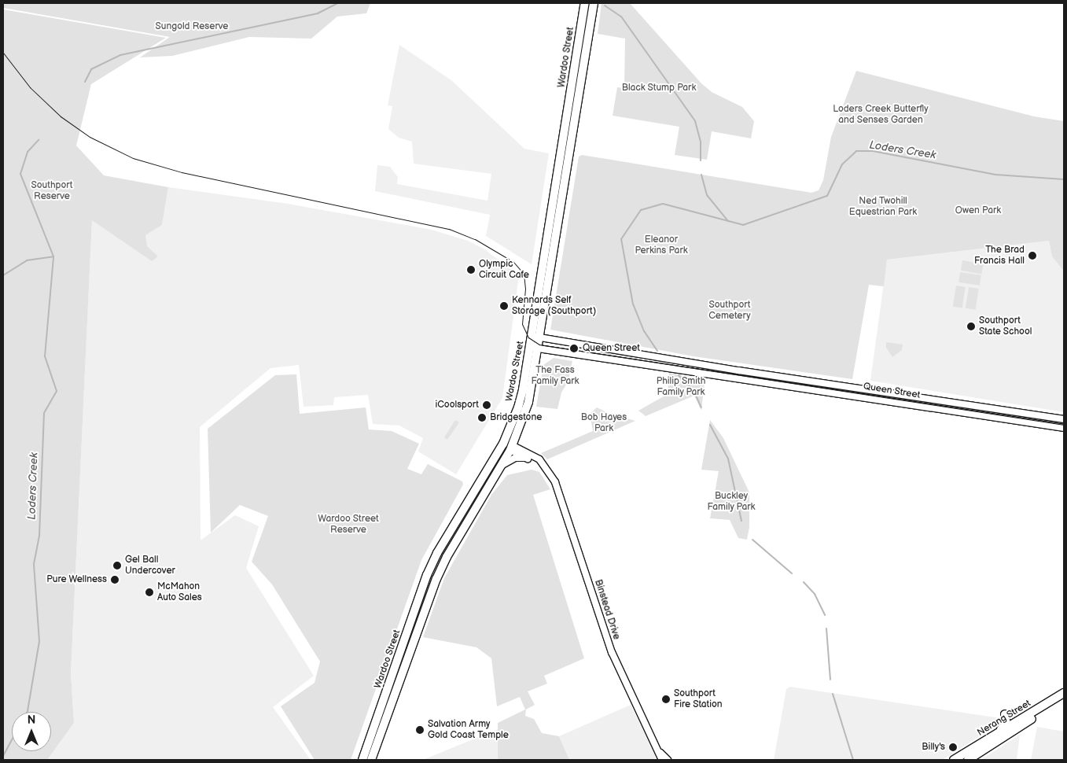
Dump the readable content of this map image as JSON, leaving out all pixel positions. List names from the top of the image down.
{
  "streets": {
    "main road": ["Wardoo Street", "Nerang Street"],
    "street": ["Queen Street", "Binstead Drive"]
  },
  "crossings": [
    ["Wardoo Street", "Queen Street"],
    ["Wardoo Street", "Binstead Drive"]
  ],
  "water": ["Loders Creek"],
  "parks": [
    "Sungold Reserve",
    "Black Stump Park",
    "Loders Creek Butterfly and Senses Garden",
    "Southport Reserve",
    "Ned Twohill Equestrian Park",
    "Owen Park",
    "Eleanor Perkins Park",
    "Southport Cemetery",
    "The Fass Family Park",
    "Philip Smith Family Park",
    "Bob Hayes Park",
    "Buckley Family Park",
    "Wardoo Street Reserve"
  ],
  "places": [
    "The Brad Francis Hall",
    "Olympic Circuit Cafe",
    "Kennards Self Storage (Southport)",
    "Southport State School",
    "Queen Street",
    "iCoolsport",
    "Bridgestone",
    "Gel Ball Undercover",
    "Pure Wellness",
    "McMahon Auto Sales",
    "Southport Fire Station",
    "Salvation Army Gold Coast Temple",
    "Billy's"
  ],
  "north": "top"
}
